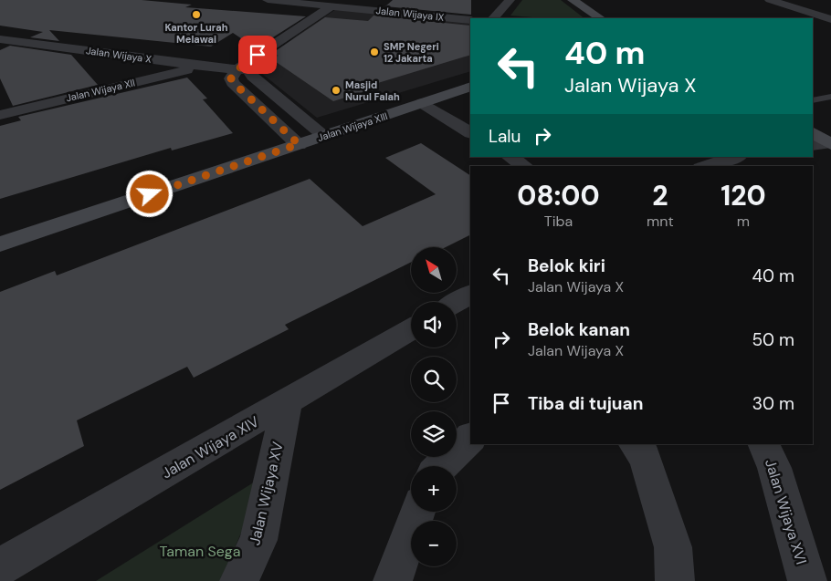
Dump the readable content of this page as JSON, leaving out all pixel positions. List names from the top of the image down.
{
  "streets": {
    "street": [
      "Jalan Wijaya IX",
      "Jalan Wijaya X",
      "Jalan Wijaya XII",
      "Jalan Wijaya XIII",
      "Jalan Wijaya XIV",
      "Jalan Wijaya XV",
      "Jalan Wijaya XVI"
    ]
  },
  "crossings": [
    ["Jalan Wijaya X", "Jalan Wijaya XII"],
    ["Jalan Wijaya XIV", "Jalan Wijaya XV"]
  ],
  "parks": ["Taman Sega"],
  "places": ["Kantor Lurah Melawai", "SMP Negeri 12 Jakarta", "Masjid Nurul Falah"],
  "north": "top left",
  "page": {
    "turn": ["40 m", "Jalan Wijaya X"],
    "then": "Lalu",
    "eta": [
      "08:00",
      "Tiba",
      "2",
      "mnt",
      "120",
      "m"
    ],
    "list": [
      {
        "name": "Belok kiri",
        "note": "Jalan Wijaya X",
        "value": "40 m"
      },
      {
        "name": "Belok kanan",
        "note": "Jalan Wijaya X",
        "value": "50 m"
      },
      {
        "name": "Tiba di tujuan",
        "value": "30 m"
      }
    ],
    "map_buttons": ["+", "−"]
  }
}
